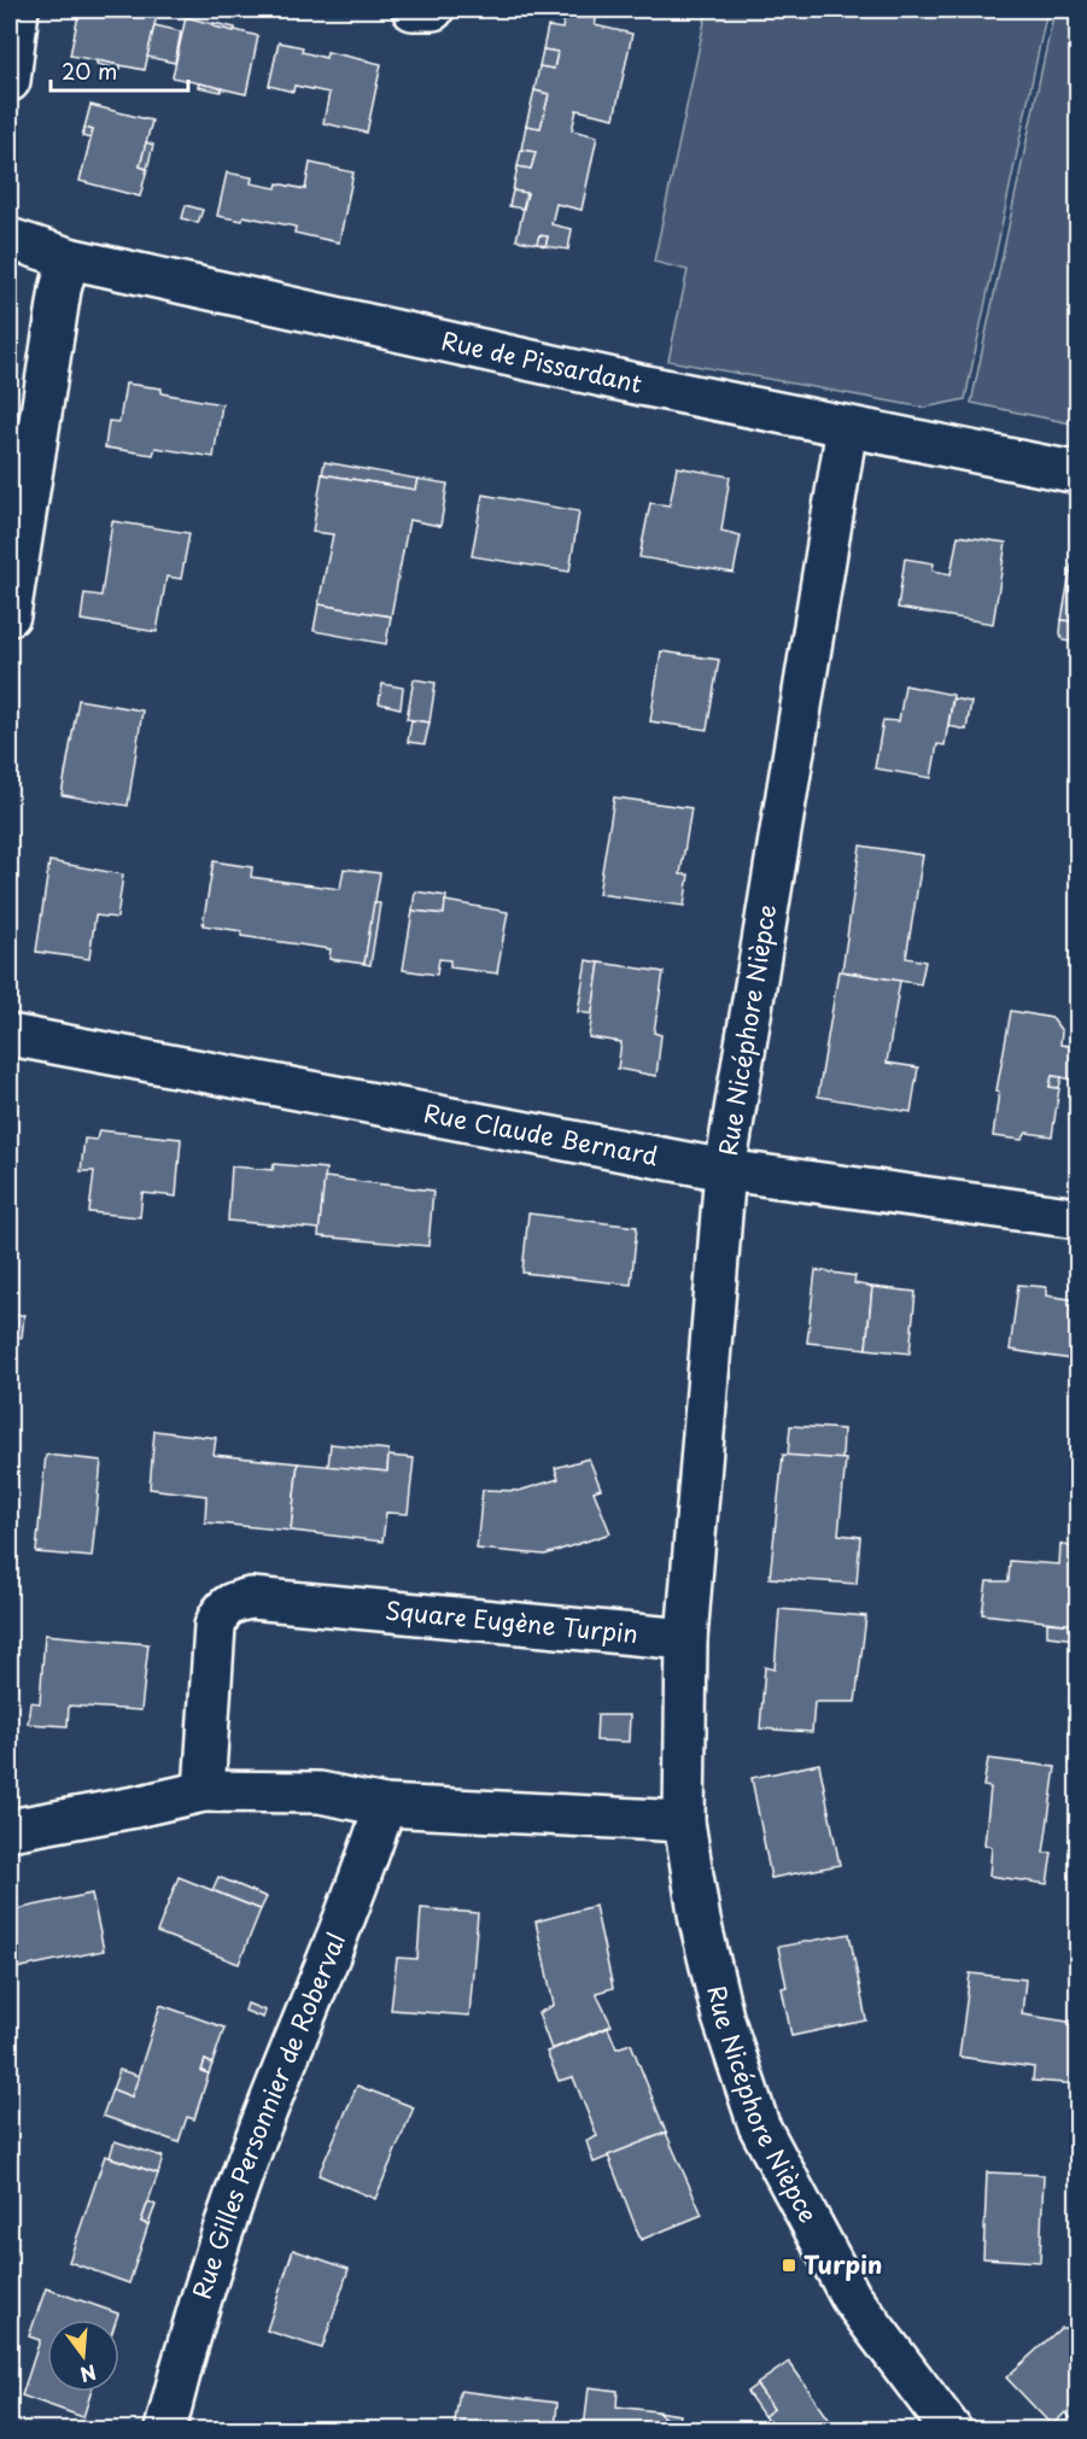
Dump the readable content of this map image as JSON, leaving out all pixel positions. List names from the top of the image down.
{
  "streets": {
    "street": [
      "Rue de Pissardant",
      "Rue Nicéphore Nièpce",
      "Rue Claude Bernard",
      "Square Eugène Turpin",
      "Rue Gilles Personnier de Roberval"
    ]
  },
  "crossings": [
    ["Rue de Pissardant", "Rue Nicéphore Nièpce"],
    ["Rue Nicéphore Nièpce", "Rue Claude Bernard"],
    ["Rue Nicéphore Nièpce", "Square Eugène Turpin"]
  ],
  "places": {
    "transit": ["Turpin"]
  },
  "scale_bar": "20 m",
  "north": "bottom"
}
